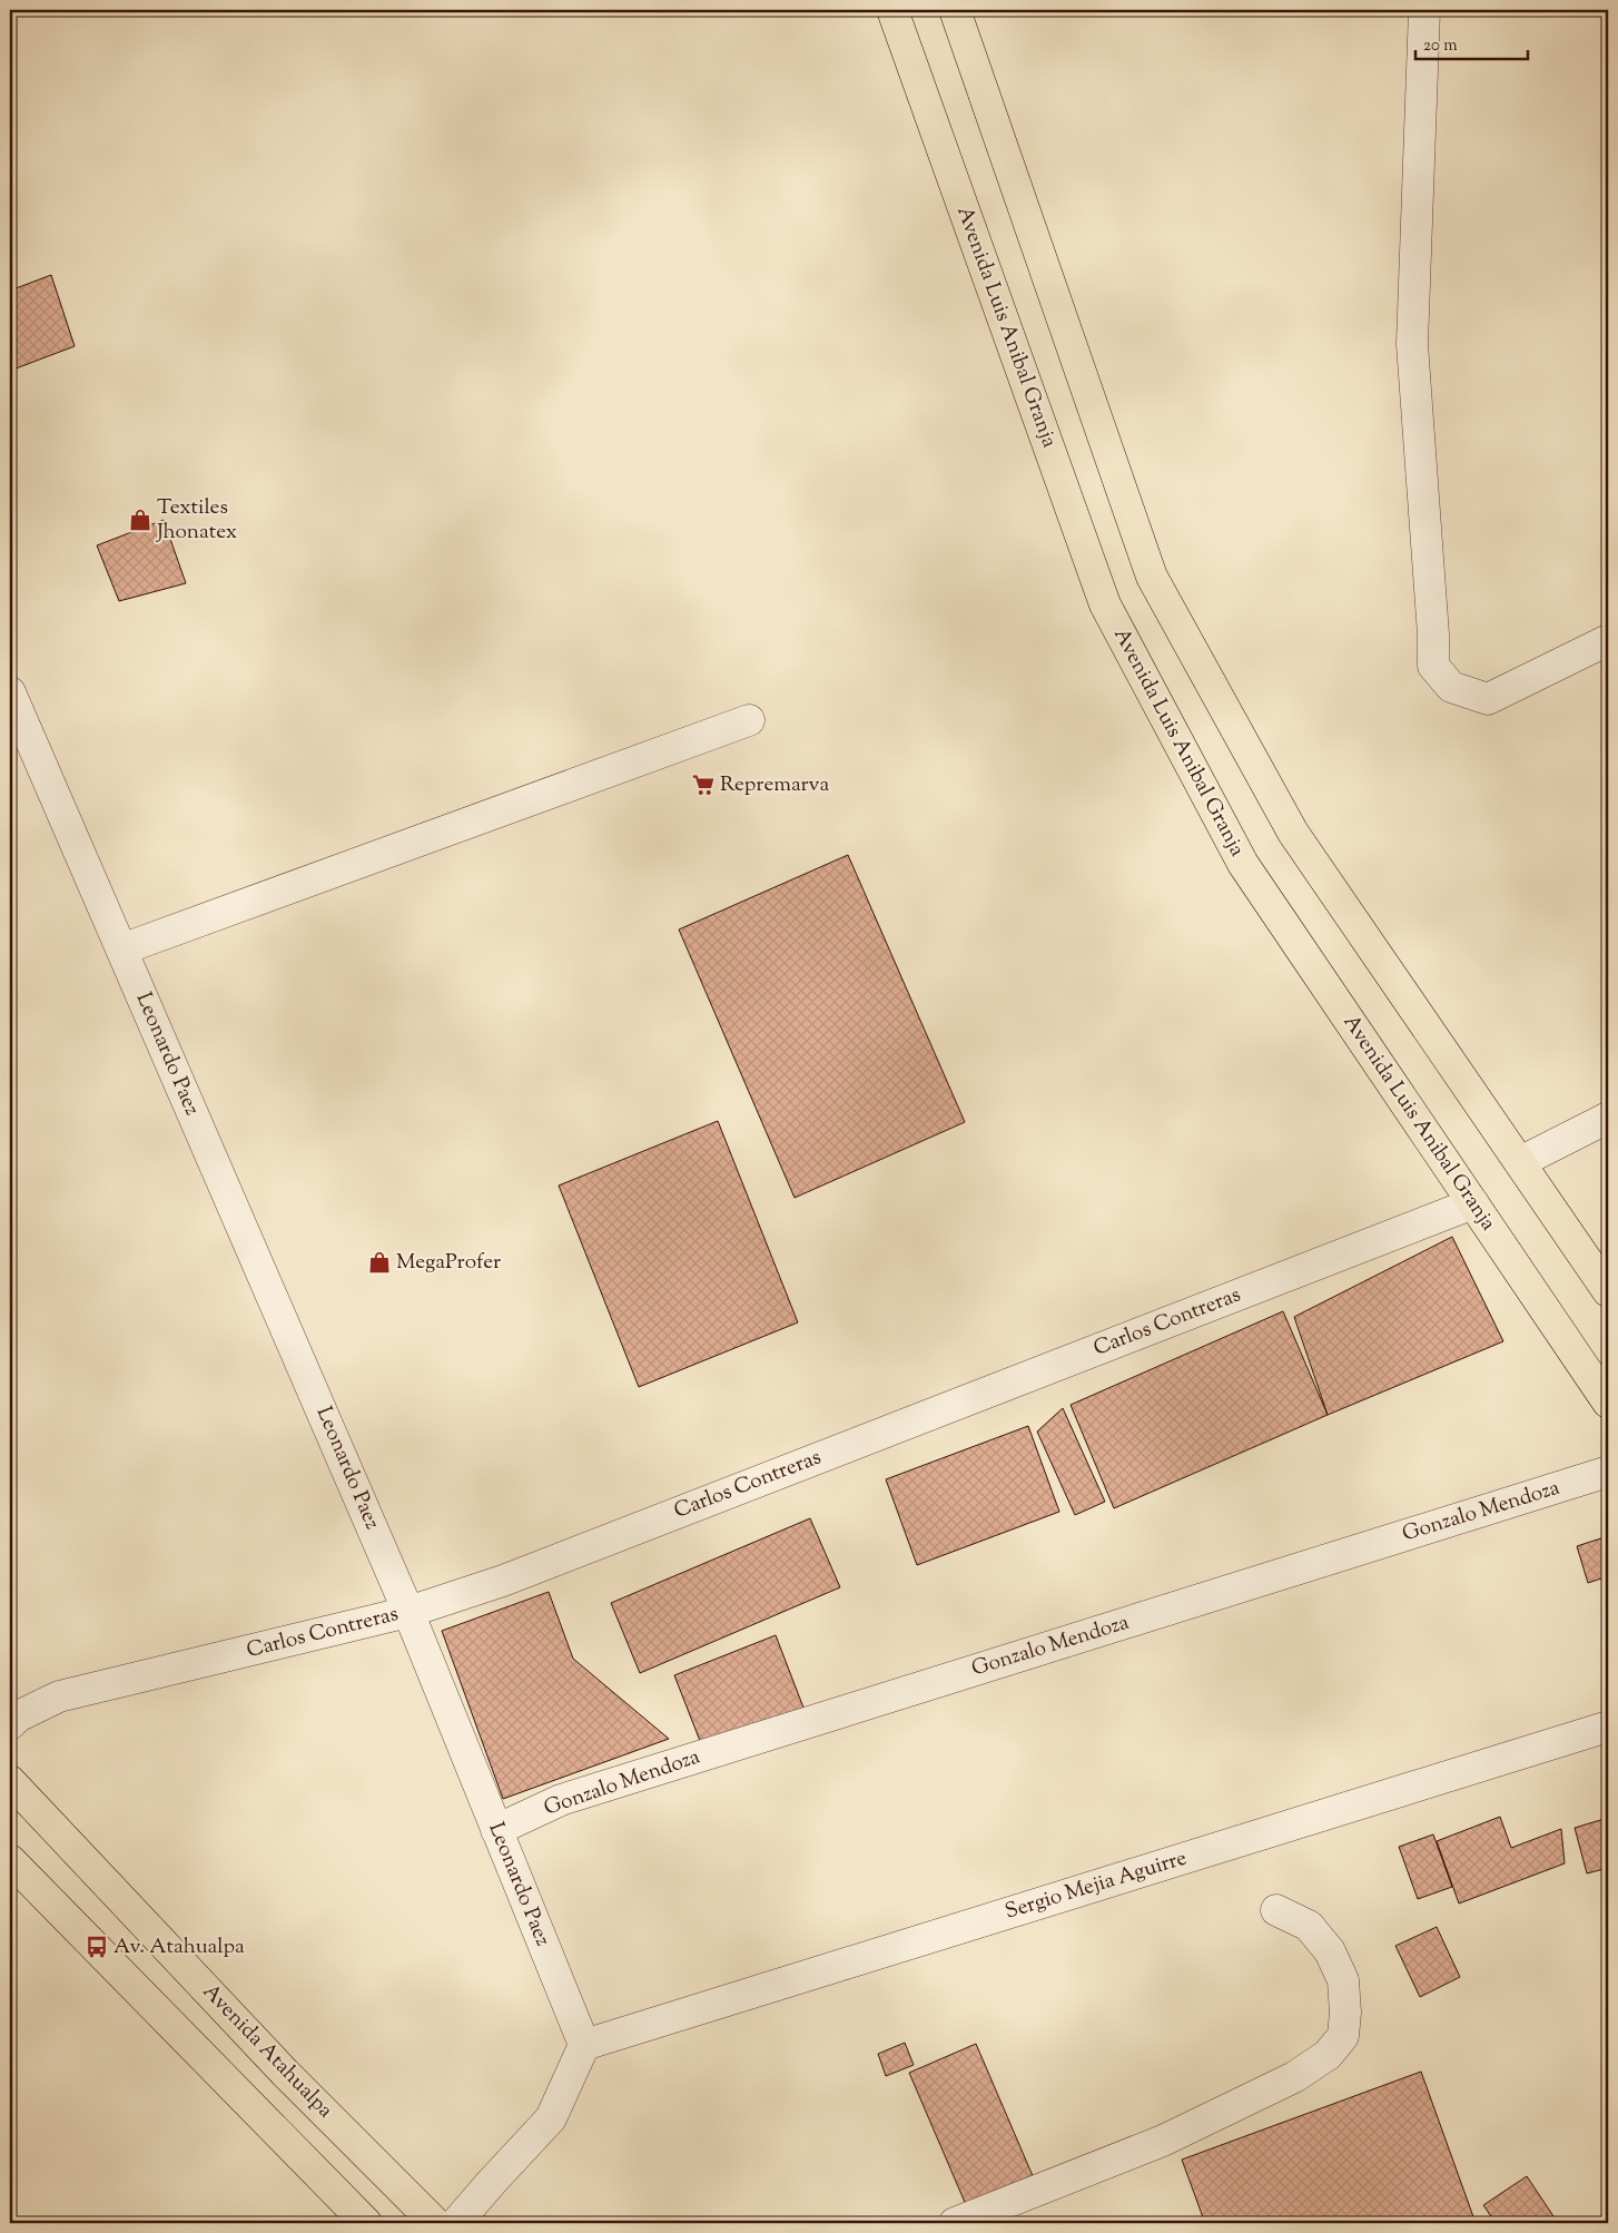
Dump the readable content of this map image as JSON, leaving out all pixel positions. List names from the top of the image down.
{
  "streets": {
    "main road": ["Avenida Luis Anibal Granja", "Avenida Atahualpa"],
    "street": [
      "Leonardo Paez",
      "Carlos Contreras",
      "Gonzalo Mendoza",
      "Sergio Mejia Aguirre"
    ]
  },
  "crossings": [
    ["Avenida Luis Anibal Granja", "Carlos Contreras"],
    ["Leonardo Paez", "Carlos Contreras"],
    ["Leonardo Paez", "Gonzalo Mendoza"],
    ["Leonardo Paez", "Sergio Mejia Aguirre"]
  ],
  "places": {
    "shop": ["Textiles Jhonatex", "MegaProfer"],
    "supermarket": ["Repremarva"],
    "bus stop": ["Av. Atahualpa"]
  },
  "scale_bar": "20 m"
}
